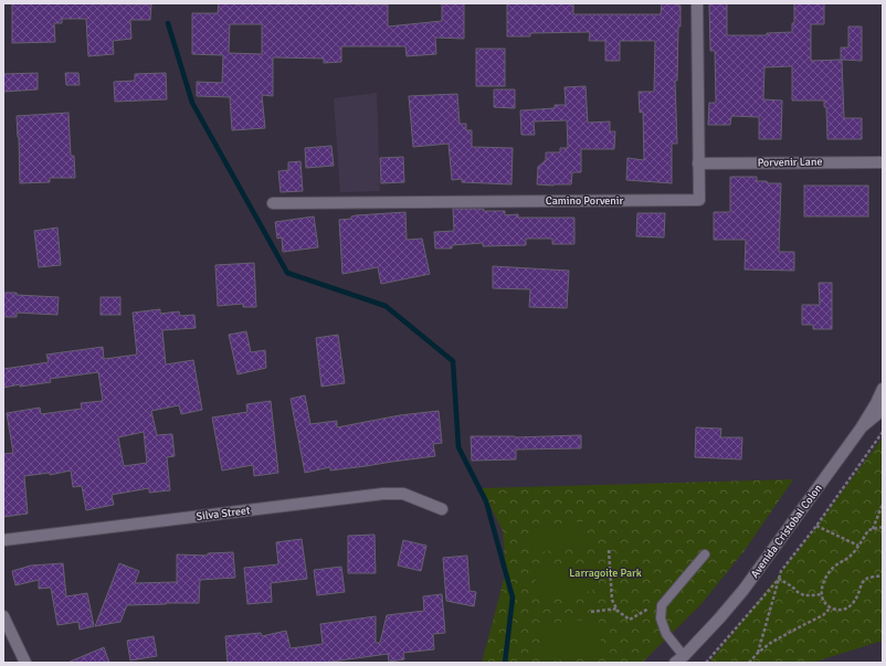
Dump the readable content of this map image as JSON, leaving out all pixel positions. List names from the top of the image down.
{
  "streets": {
    "street": [
      "Porvenir Lane",
      "Camino Porvenir",
      "Silva Street",
      "Avenida Cristobal Colon"
    ]
  },
  "crossings": [
    ["Porvenir Lane", "Camino Porvenir"]
  ],
  "parks": ["Larragoite Park"]
}
